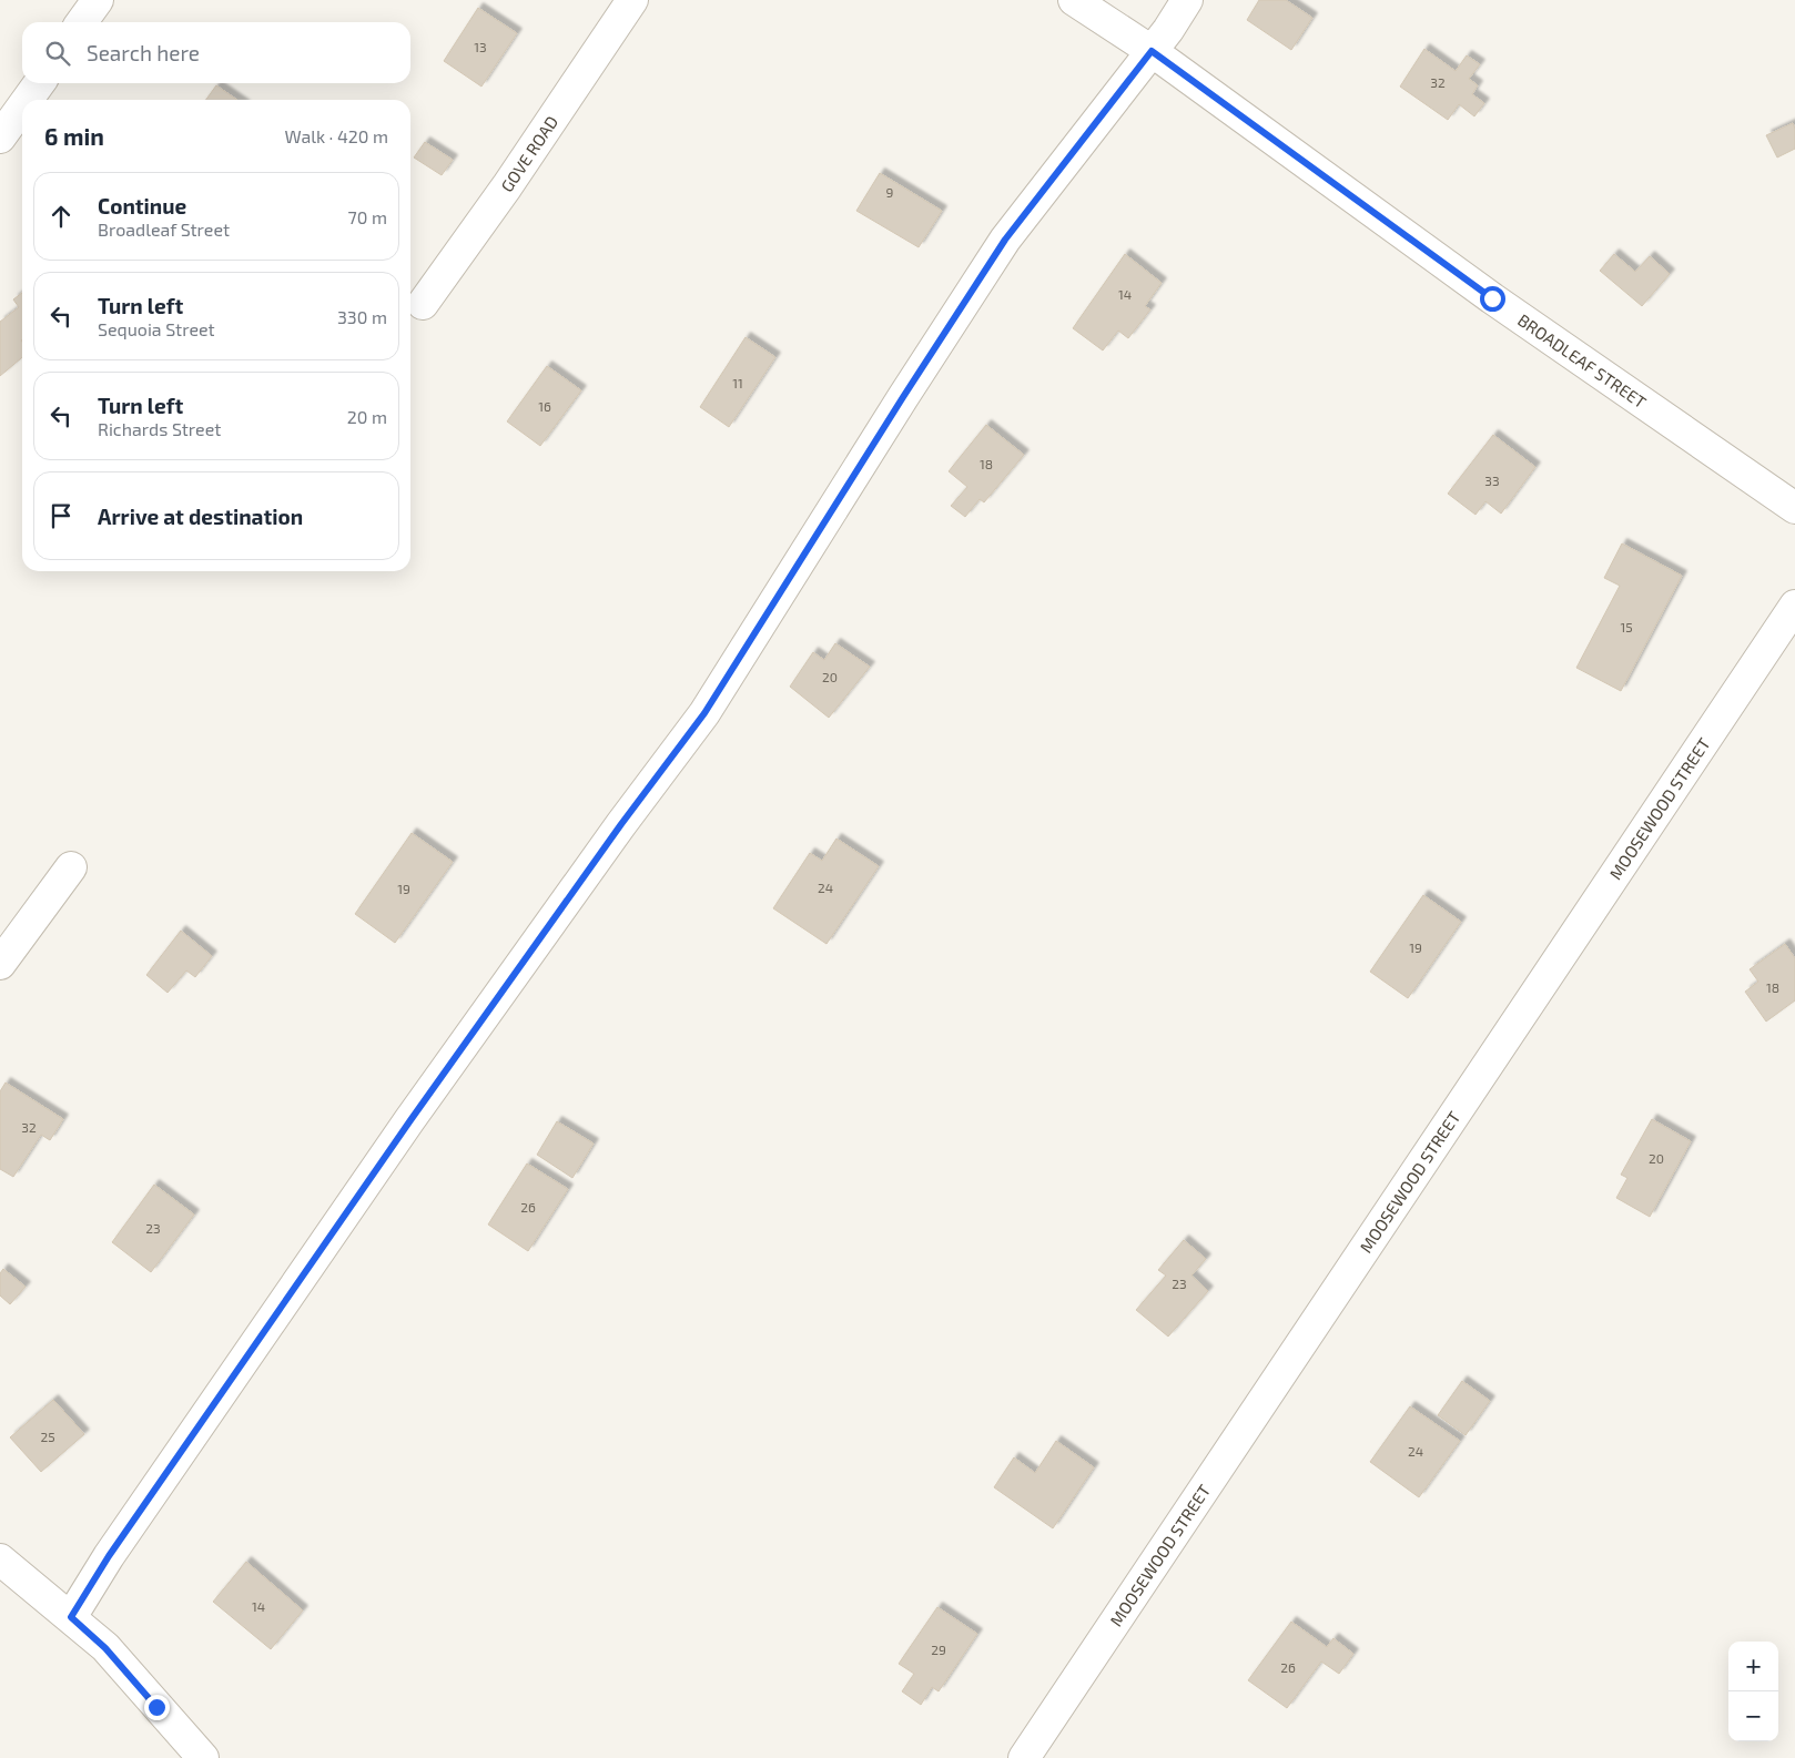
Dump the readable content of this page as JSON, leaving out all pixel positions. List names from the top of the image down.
{
  "streets": {
    "street": ["GOVE ROAD", "BROADLEAF STREET", "MOOSEWOOD STREET"]
  },
  "house_numbers": [
    "13",
    "32",
    "9",
    "14",
    "11",
    "16",
    "18",
    "33",
    "15",
    "20",
    "24",
    "19",
    "19",
    "18",
    "32",
    "20",
    "26",
    "23",
    "23",
    "25",
    "24",
    "14",
    "29",
    "26"
  ],
  "page": {
    "search": "Search here",
    "heading": ["6 min", "Walk · 420 m"],
    "list": [
      ["Continue", "Broadleaf Street", "70 m"],
      ["Turn left", "Sequoia Street", "330 m"],
      ["Turn left", "Richards Street", "20 m"],
      "Arrive at destination"
    ],
    "map_buttons": ["+", "−"]
  }
}
